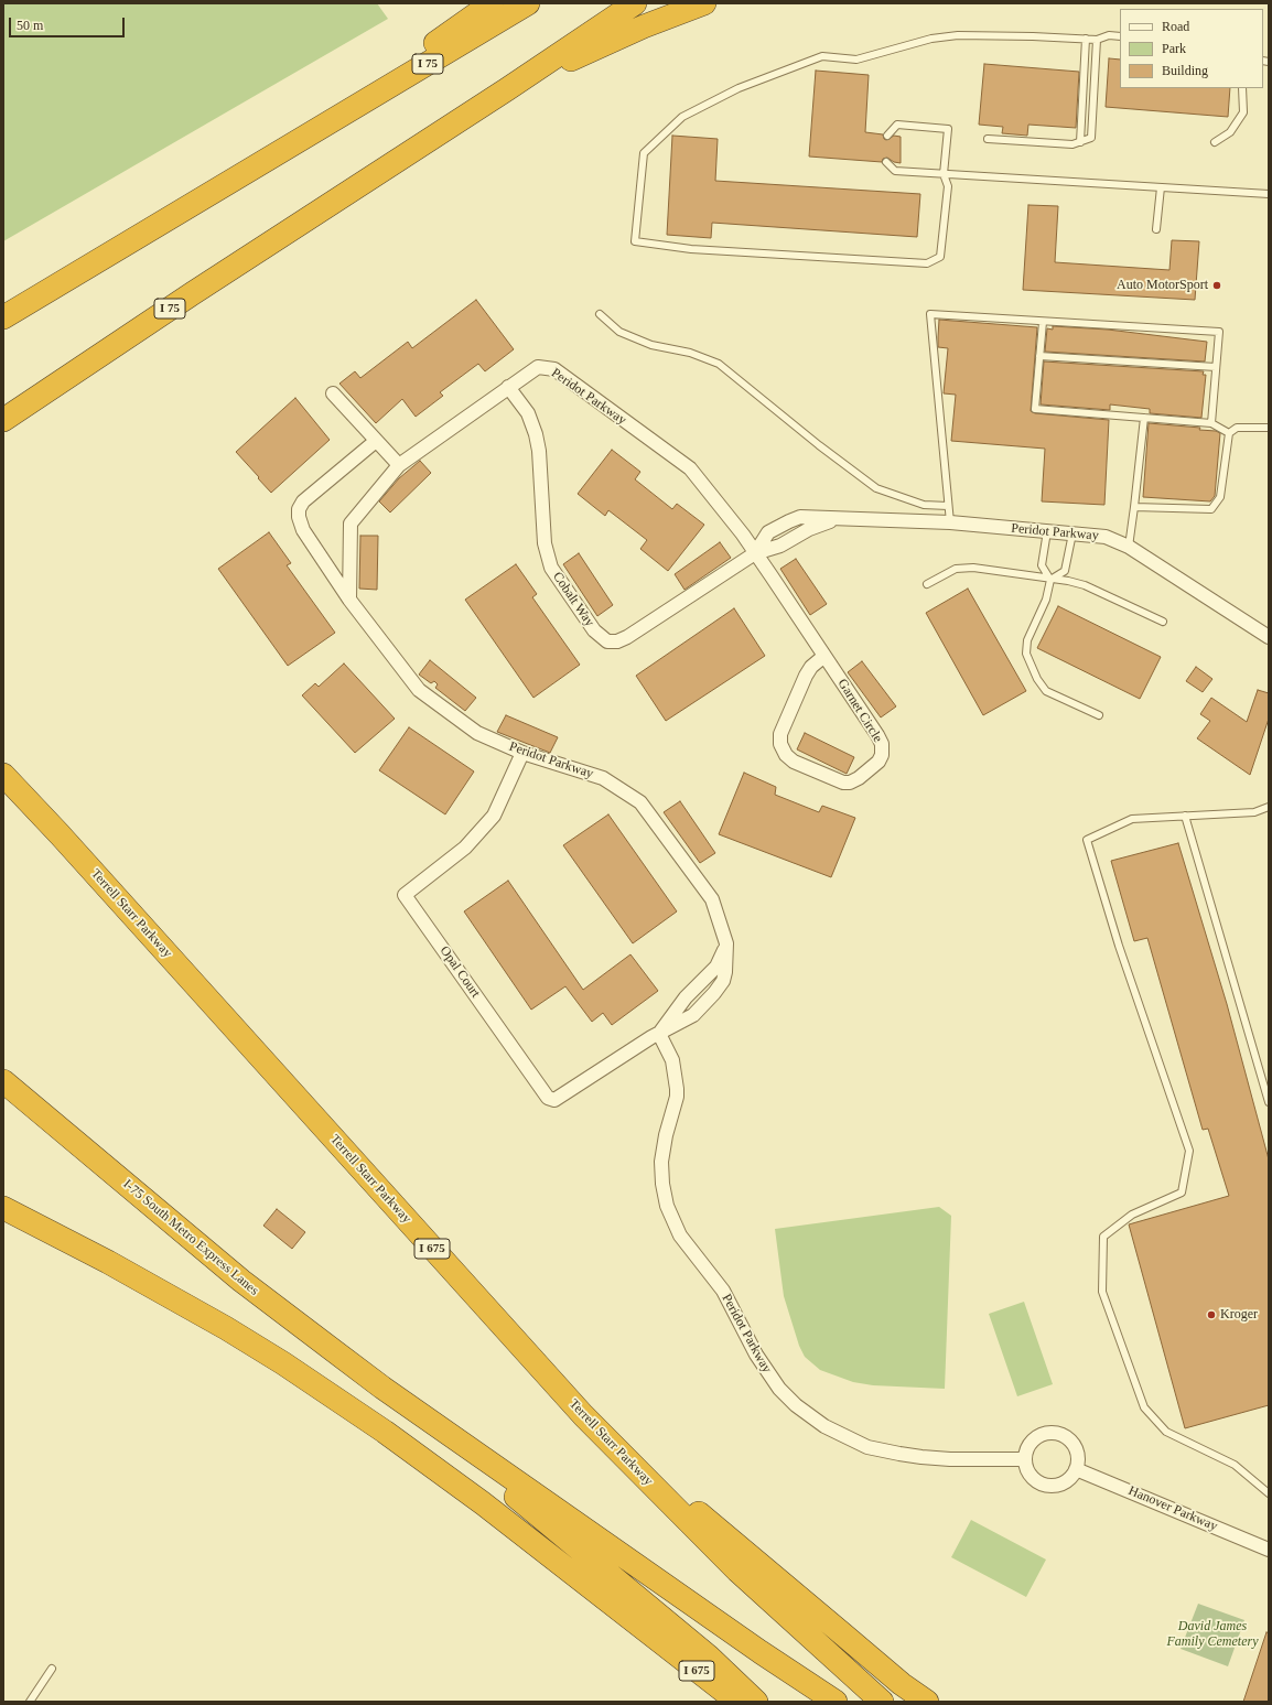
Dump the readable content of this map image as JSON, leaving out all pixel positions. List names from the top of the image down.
{
  "streets": {
    "highway": [
      "I 75",
      "Terrell Starr Parkway",
      "I-75 South Metro Express Lanes",
      "I 675"
    ],
    "street": [
      "Peridot Parkway",
      "Cobalt Way",
      "Garnet Circle",
      "Opal Court",
      "Hanover Parkway"
    ]
  },
  "crossings": [
    ["Peridot Parkway", "Cobalt Way"],
    ["Peridot Parkway", "Garnet Circle"],
    ["Peridot Parkway", "Opal Court"],
    ["Peridot Parkway", "Hanover Parkway"],
    ["Cobalt Way", "Garnet Circle"]
  ],
  "parks": ["David James Family Cemetery"],
  "places": ["Auto MotorSport", "Kroger"],
  "legend": ["Road", "Park", "Building"],
  "scale_bar": "50 m"
}
